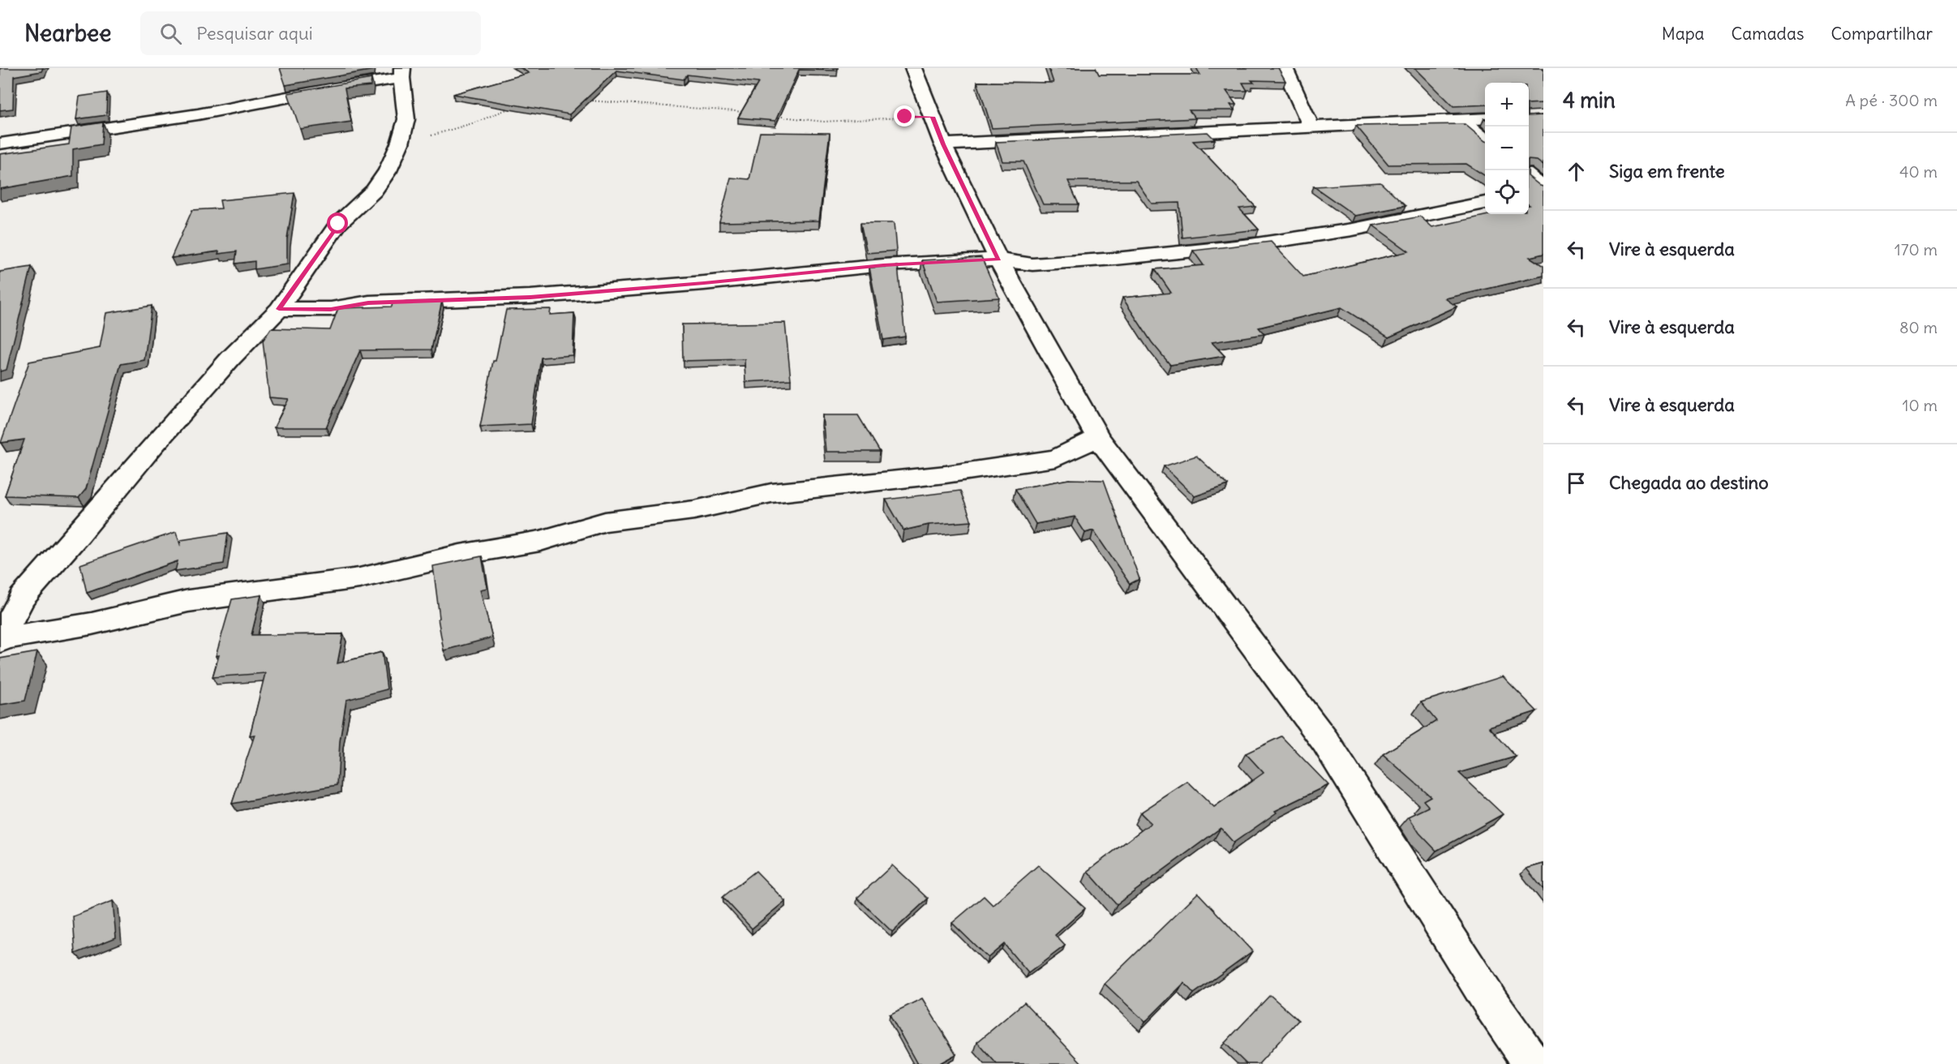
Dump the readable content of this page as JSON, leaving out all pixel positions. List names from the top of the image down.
{
  "page": {
    "header": "Nearbee",
    "search": "Pesquisar aqui",
    "nav": ["Mapa", "Camadas", "Compartilhar"],
    "heading": ["4 min", "A pé · 300 m"],
    "map_buttons": ["+", "−"],
    "list": [
      ["Siga em frente", "40 m"],
      ["Vire à esquerda", "170 m"],
      ["Vire à esquerda", "80 m"],
      ["Vire à esquerda", "10 m"],
      "Chegada ao destino"
    ]
  }
}
